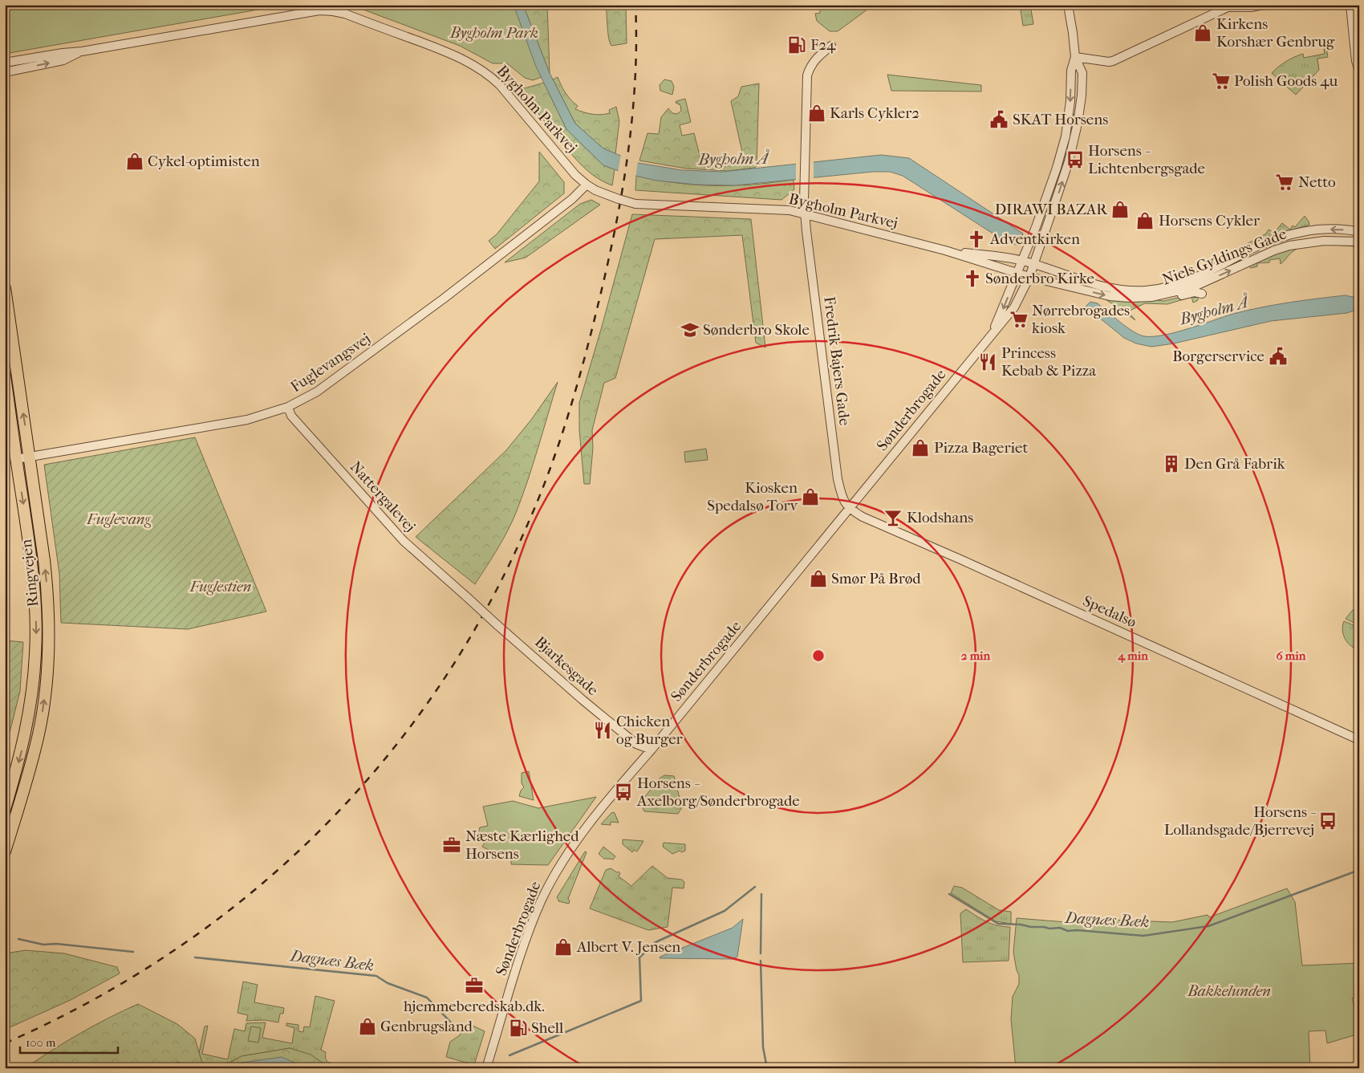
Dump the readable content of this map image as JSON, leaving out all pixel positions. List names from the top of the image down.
{
  "streets": {
    "main road": ["Ringvejen"],
    "street": [
      "Bygholm Parkvej",
      "Niels Gyldings Gade",
      "Fredrik Bajers Gade",
      "Fuglevangsvej",
      "Sønderbrogade",
      "Nattergalevej",
      "Spedalsø",
      "Bjarkesgade"
    ]
  },
  "crossings": [
    ["Bygholm Parkvej", "Niels Gyldings Gade"],
    ["Bygholm Parkvej", "Fredrik Bajers Gade"],
    ["Bygholm Parkvej", "Fuglevangsvej"],
    ["Bygholm Parkvej", "Sønderbrogade"],
    ["Niels Gyldings Gade", "Sønderbrogade"],
    ["Fredrik Bajers Gade", "Sønderbrogade"],
    ["Fredrik Bajers Gade", "Spedalsø"],
    ["Fuglevangsvej", "Nattergalevej"],
    ["Fuglevangsvej", "Ringvejen"],
    ["Sønderbrogade", "Spedalsø"],
    ["Sønderbrogade", "Bjarkesgade"],
    ["Nattergalevej", "Bjarkesgade"]
  ],
  "water": ["Bygholm Å", "Dagnæs Bæk"],
  "parks": [
    "Bygholm Park",
    "Fuglevang",
    "Fuglestien",
    "Bakkelunden"
  ],
  "places": {
    "shop": [
      "Kirkens Korshær Genbrug",
      "Karls Cykler2",
      "Cykel-optimisten",
      "DIRAWI BAZAR",
      "Horsens Cykler",
      "Pizza Bageriet",
      "Kiosken Spedalsø Torv",
      "Smør På Brød",
      "Albert V. Jensen",
      "Genbrugsland"
    ],
    "fuel station": ["F24", "Shell"],
    "supermarket": ["Polish Goods 4u", "Netto", "Nørrebrogades kiosk"],
    "public building": ["SKAT Horsens", "Borgerservice"],
    "bus stop": ["Horsens - Lichtenbergsgade", "Horsens - Axelborg/Sønderbrogade", "Horsens - Lollandsgade/Bjerrevej"],
    "church": ["Adventkirken", "Sønderbro Kirke"],
    "school or university": ["Sønderbro Skole"],
    "restaurant": ["Princess Kebab & Pizza", "Chicken og Burger"],
    "building": ["Den Grå Fabrik"],
    "bar": ["Klodshans"],
    "office": ["Næste Kærlighed Horsens", "hjemmeberedskab.dk."]
  },
  "scale_bar": "100 m",
  "rings": ["2 min", "4 min", "6 min"]
}
